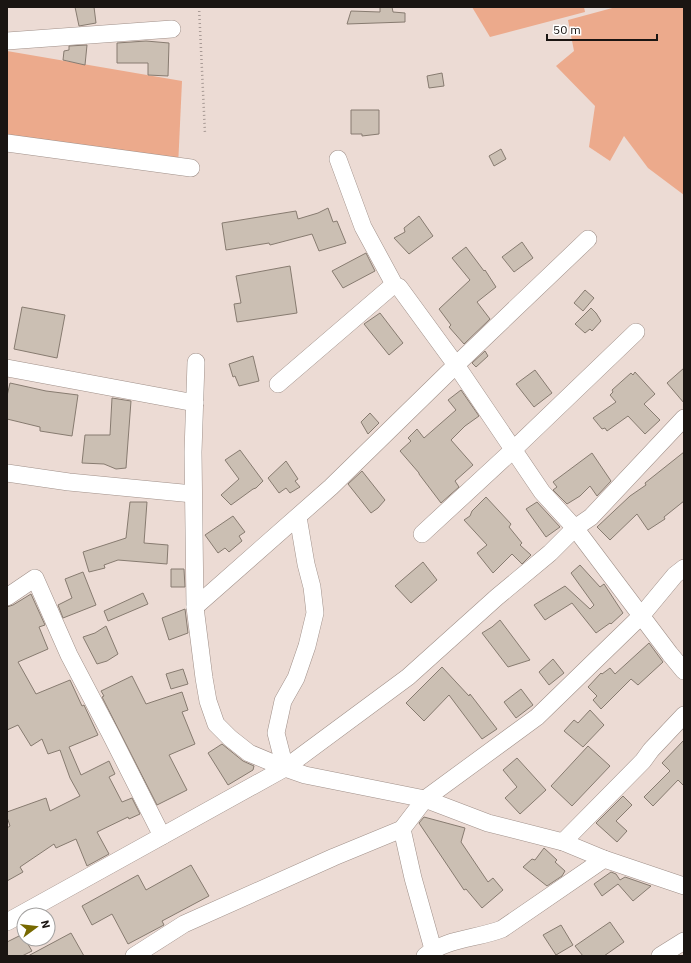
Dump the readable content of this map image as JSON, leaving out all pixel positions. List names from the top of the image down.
{
  "scale_bar": "50 m",
  "north": "right"
}
